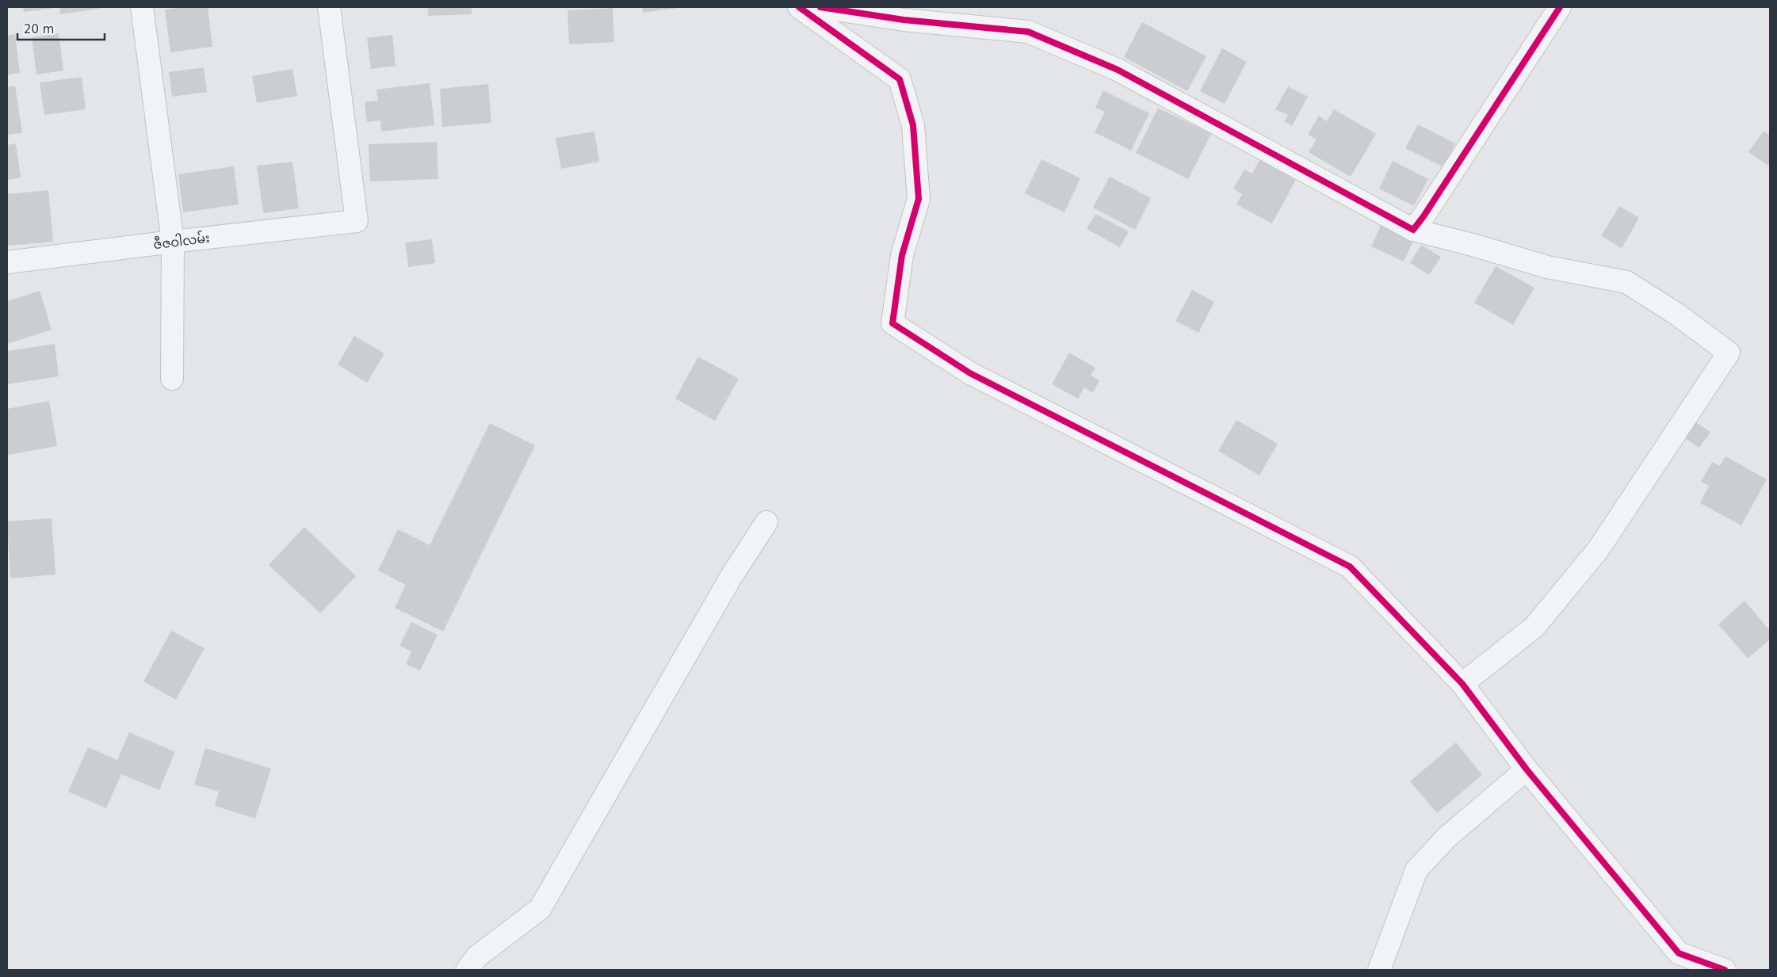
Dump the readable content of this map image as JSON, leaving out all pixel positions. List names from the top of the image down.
{
  "streets": {
    "street": ["ဇီဇဝါလမ်း"]
  },
  "scale_bar": "20 m"
}
